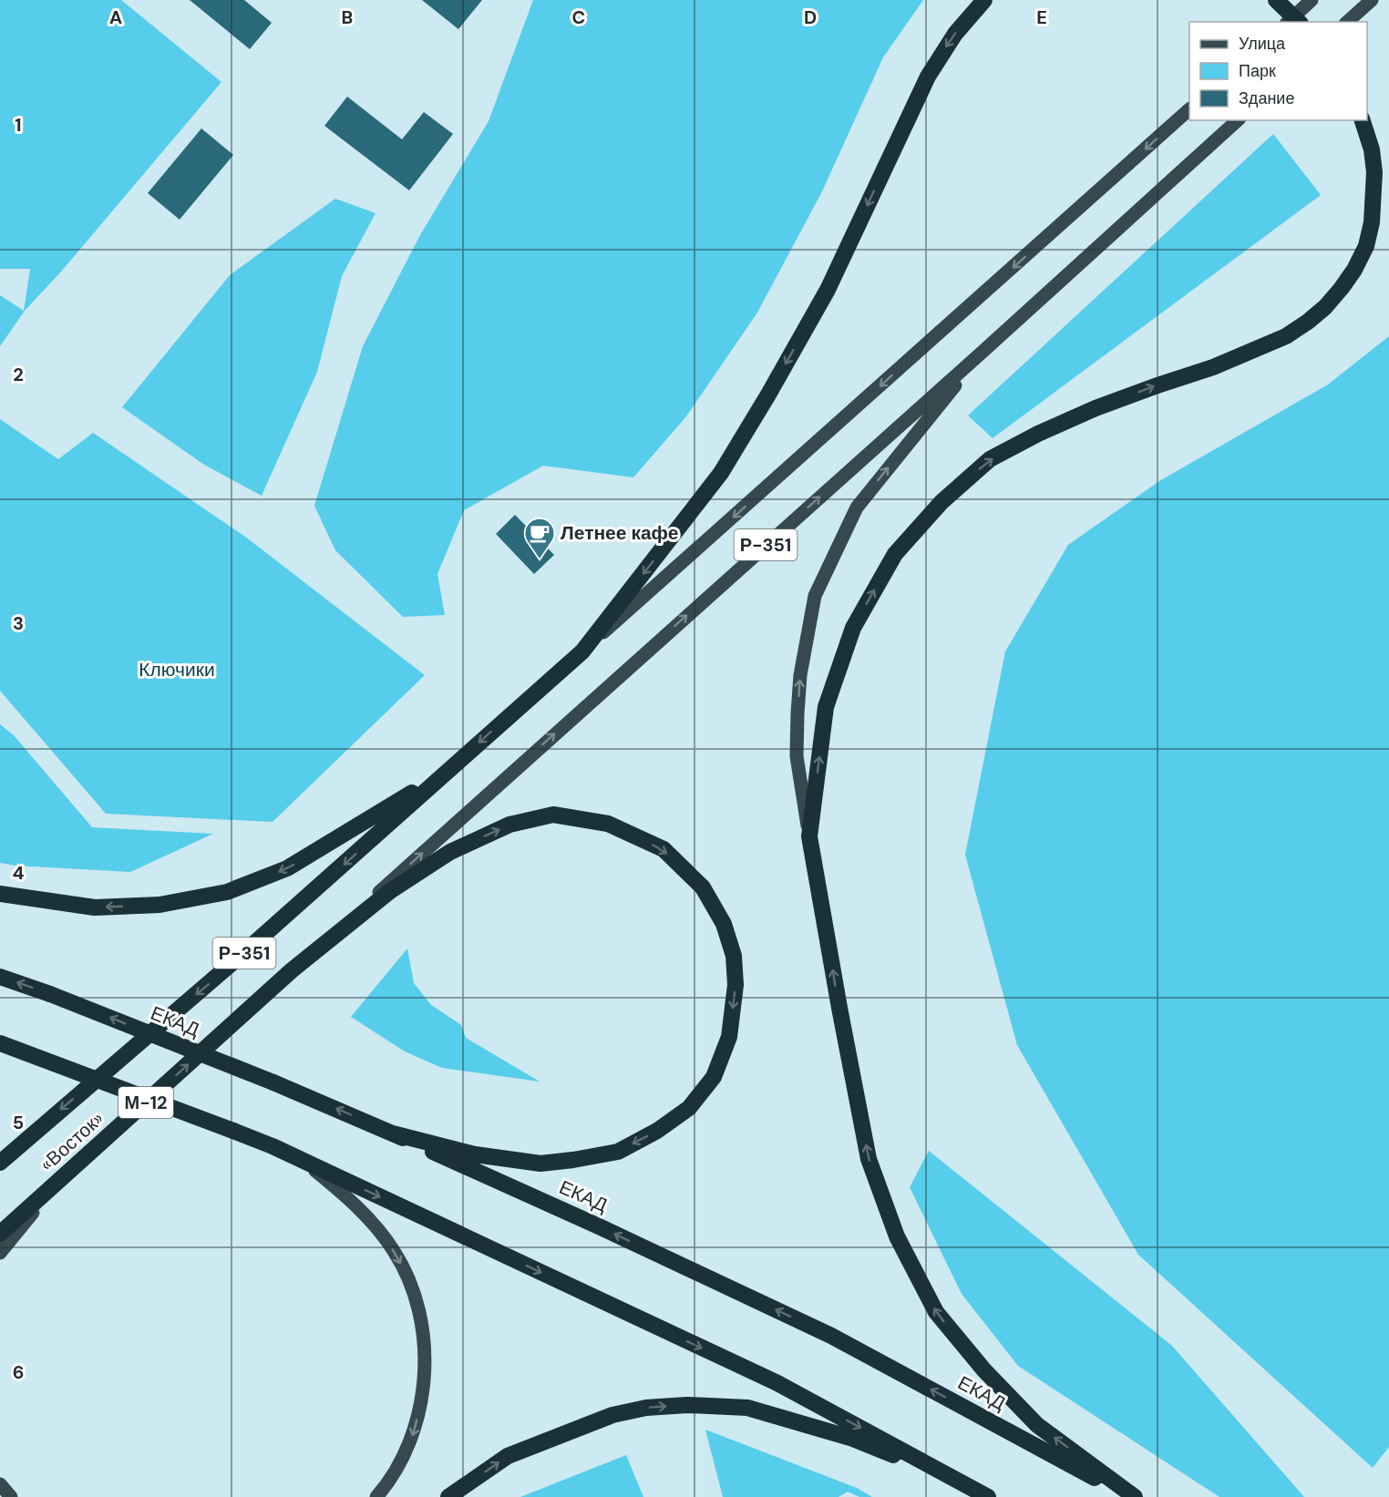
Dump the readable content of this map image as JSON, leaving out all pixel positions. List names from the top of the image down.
{
  "streets": {
    "highway": [
      "Р-351",
      "ЕКАД",
      "М-12",
      "«Восток»"
    ]
  },
  "crossings": [
    ["Р-351", "«Восток»"],
    ["ЕКАД", "«Восток»"]
  ],
  "parks": ["Ключики"],
  "places": {
    "cafe": ["Летнее кафе"]
  },
  "legend": ["Улица", "Парк", "Здание"],
  "grid": {
    "columns": [
      "A",
      "B",
      "C",
      "D",
      "E"
    ],
    "rows": [
      "1",
      "2",
      "3",
      "4",
      "5",
      "6"
    ]
  }
}
